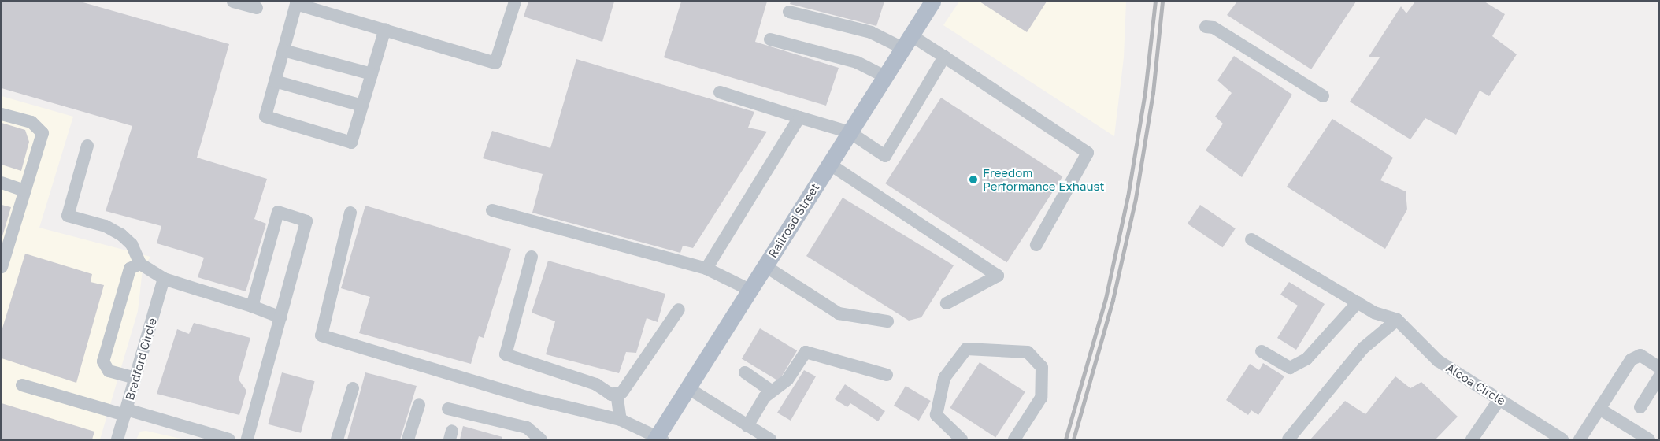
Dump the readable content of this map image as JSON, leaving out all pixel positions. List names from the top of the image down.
{
  "streets": {
    "main road": ["Railroad Street"],
    "street": ["Bradford Circle", "Alcoa Circle"]
  },
  "places": ["Freedom Performance Exhaust"]
}
